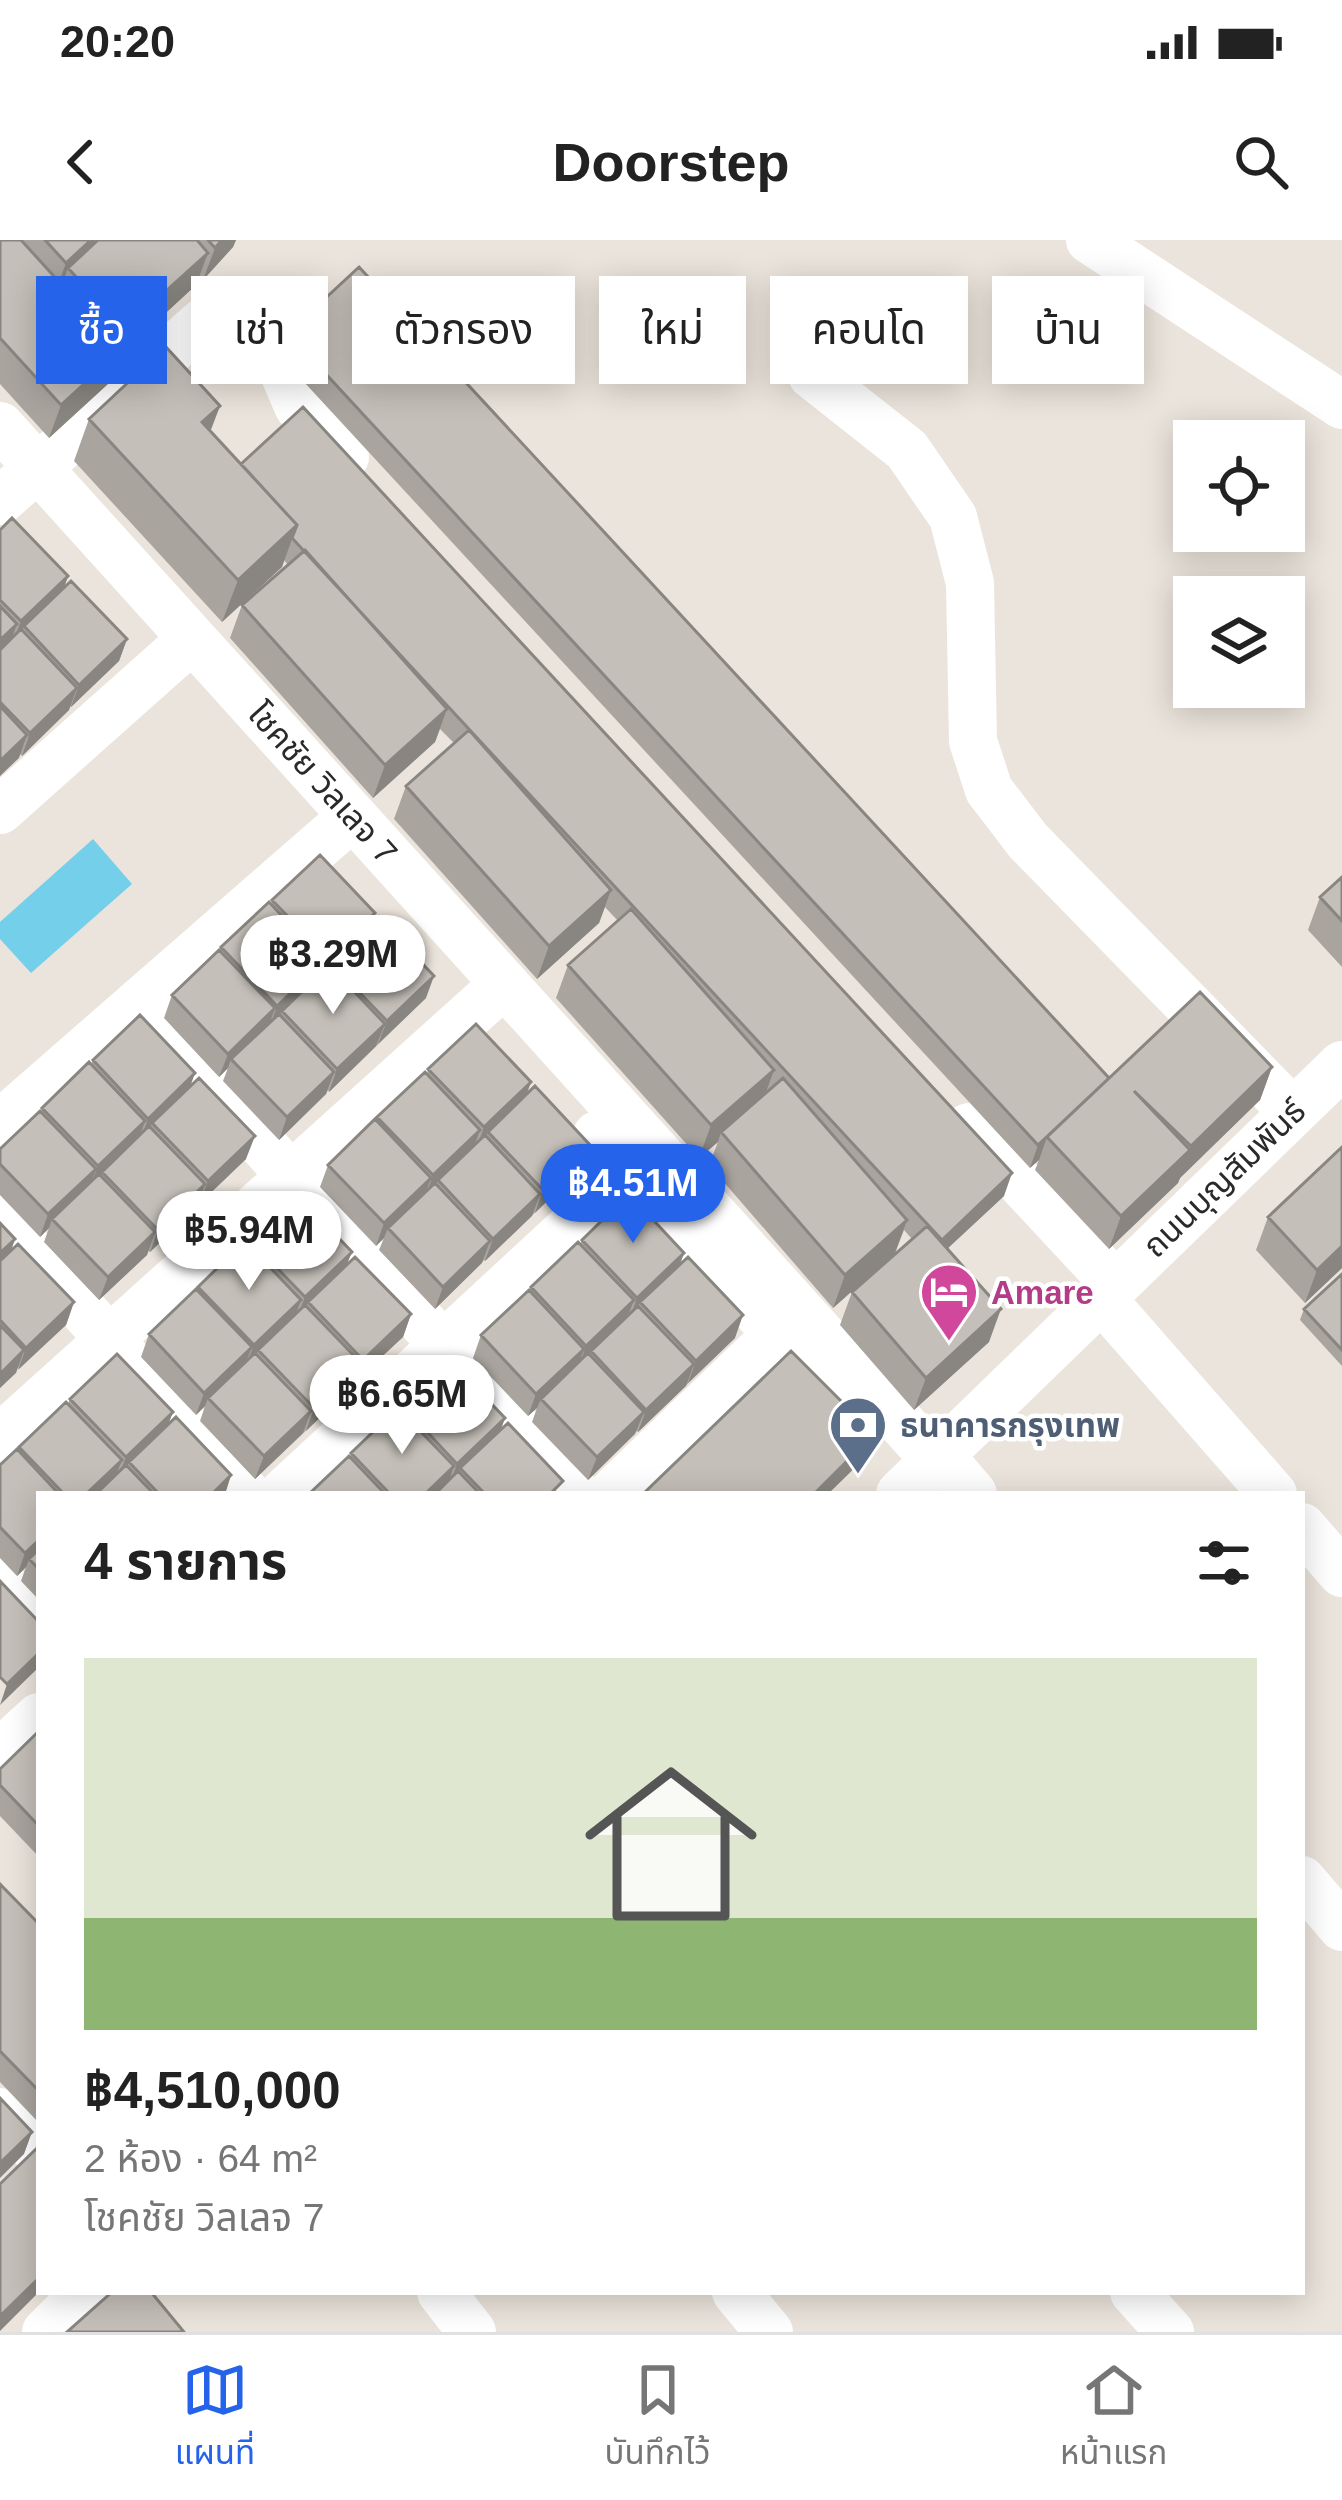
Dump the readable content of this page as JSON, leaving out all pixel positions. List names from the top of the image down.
{
  "streets": {
    "street": ["โชคชัย วิลเลจ 7", "ถนนบุญสัมพันธ์"]
  },
  "crossings": [
    ["โชคชัย วิลเลจ 7", "ถนนบุญสัมพันธ์"]
  ],
  "places": {
    "hotel": ["Amare"],
    "bank": ["ธนาคารกรุงเทพ"]
  },
  "page": {
    "status": "20:20",
    "header": "Doorstep",
    "chip": [
      "ซื้อ",
      "เช่า",
      "ตัวกรอง",
      "ใหม่",
      "คอนโด",
      "บ้าน"
    ],
    "price": [
      "฿3.29M",
      "฿4.51M",
      "฿5.94M",
      "฿6.65M"
    ],
    "heading": "4 รายการ",
    "list": [
      {
        "name": "฿4,510,000",
        "note": "2 ห้อง · 64 m² · โชคชัย วิลเลจ 7"
      }
    ],
    "tabs": ["แผนที่", "บันทึกไว้", "หน้าแรก"]
  }
}
